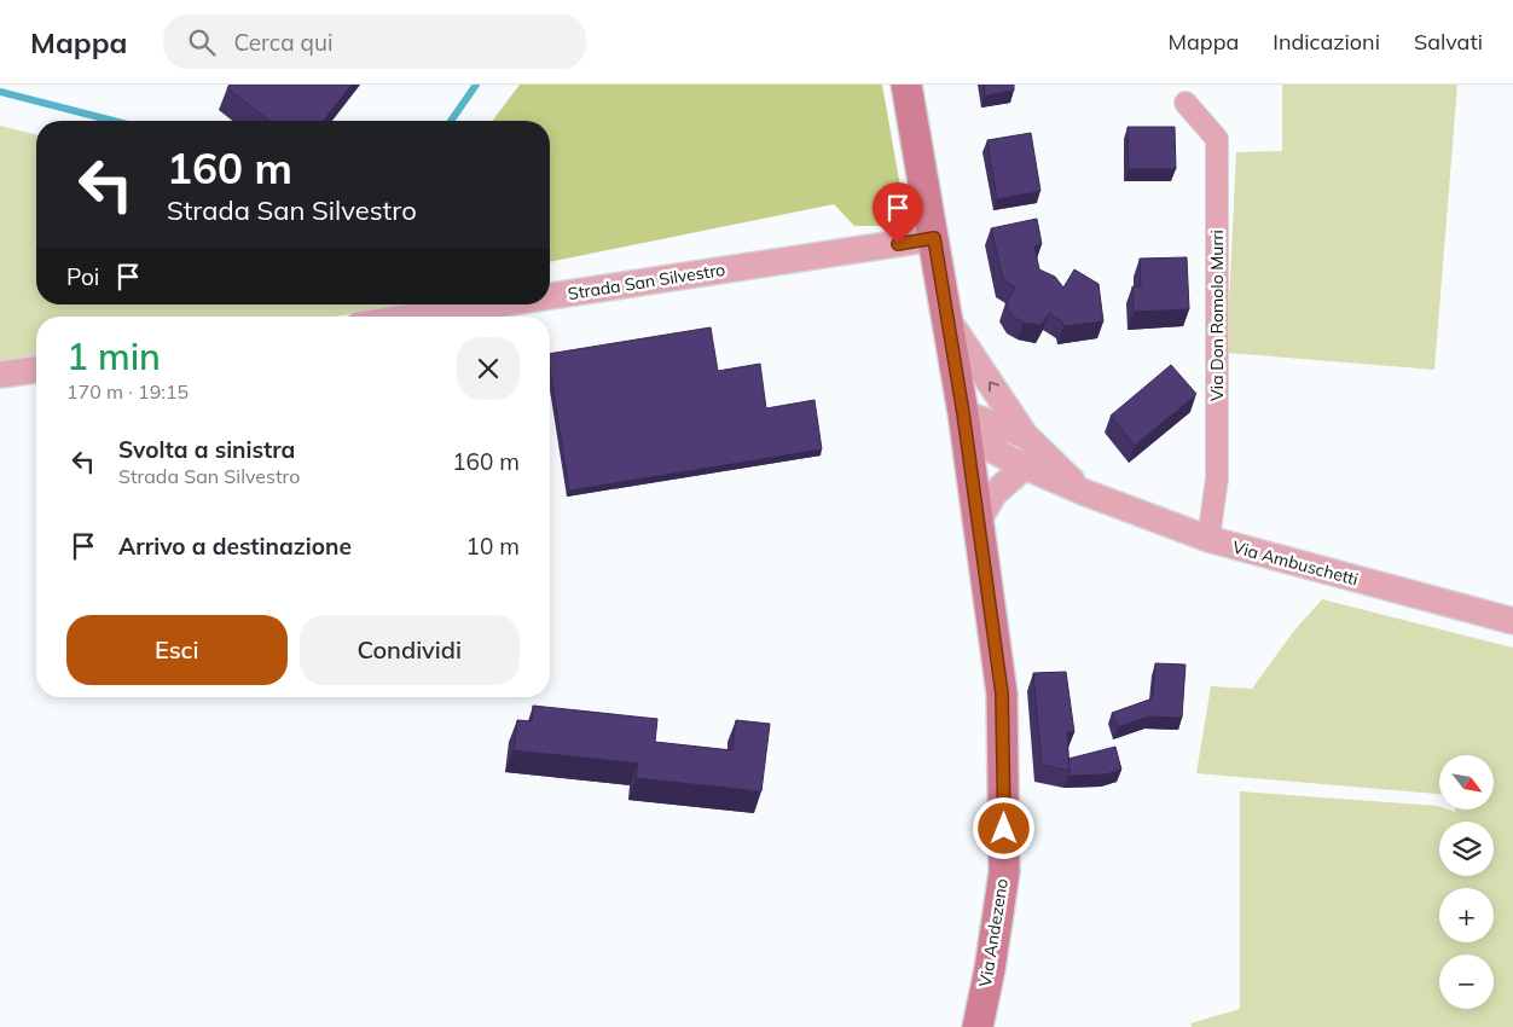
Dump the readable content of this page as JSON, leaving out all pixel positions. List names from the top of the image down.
{
  "streets": {
    "main road": ["Via Andezeno"],
    "street": ["Strada San Silvestro", "Via Don Romolo Murri", "Via Ambuschetti"]
  },
  "crossings": [
    ["Strada San Silvestro", "Via Andezeno"],
    ["Via Don Romolo Murri", "Via Ambuschetti"],
    ["Via Ambuschetti", "Via Andezeno"]
  ],
  "north": "bottom right",
  "page": {
    "header": "Mappa",
    "search": "Cerca qui",
    "nav": ["Mappa", "Indicazioni", "Salvati"],
    "turn": ["160 m", "Strada San Silvestro"],
    "then": "Poi",
    "heading": ["1 min", "170 m · 19:15"],
    "list": [
      {
        "name": "Svolta a sinistra",
        "note": "Strada San Silvestro",
        "value": "160 m"
      },
      {
        "name": "Arrivo a destinazione",
        "value": "10 m"
      }
    ],
    "buttons": ["Esci", "Condividi"],
    "map_buttons": ["+", "−"]
  }
}
